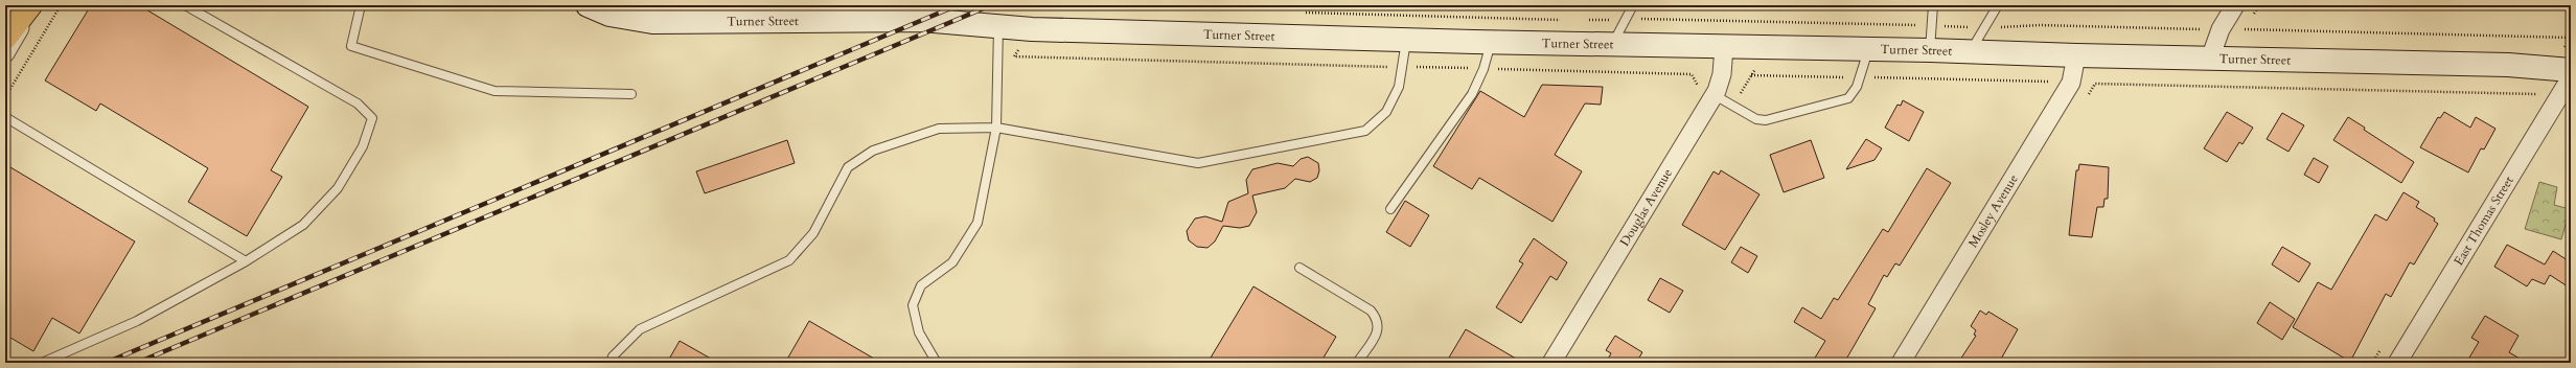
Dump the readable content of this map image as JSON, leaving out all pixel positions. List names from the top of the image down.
{
  "streets": {
    "street": [
      "Turner Street",
      "Douglas Avenue",
      "Mosley Avenue",
      "East Thomas Street"
    ]
  },
  "crossings": [
    ["Turner Street", "Douglas Avenue"],
    ["Turner Street", "Mosley Avenue"]
  ]
}
